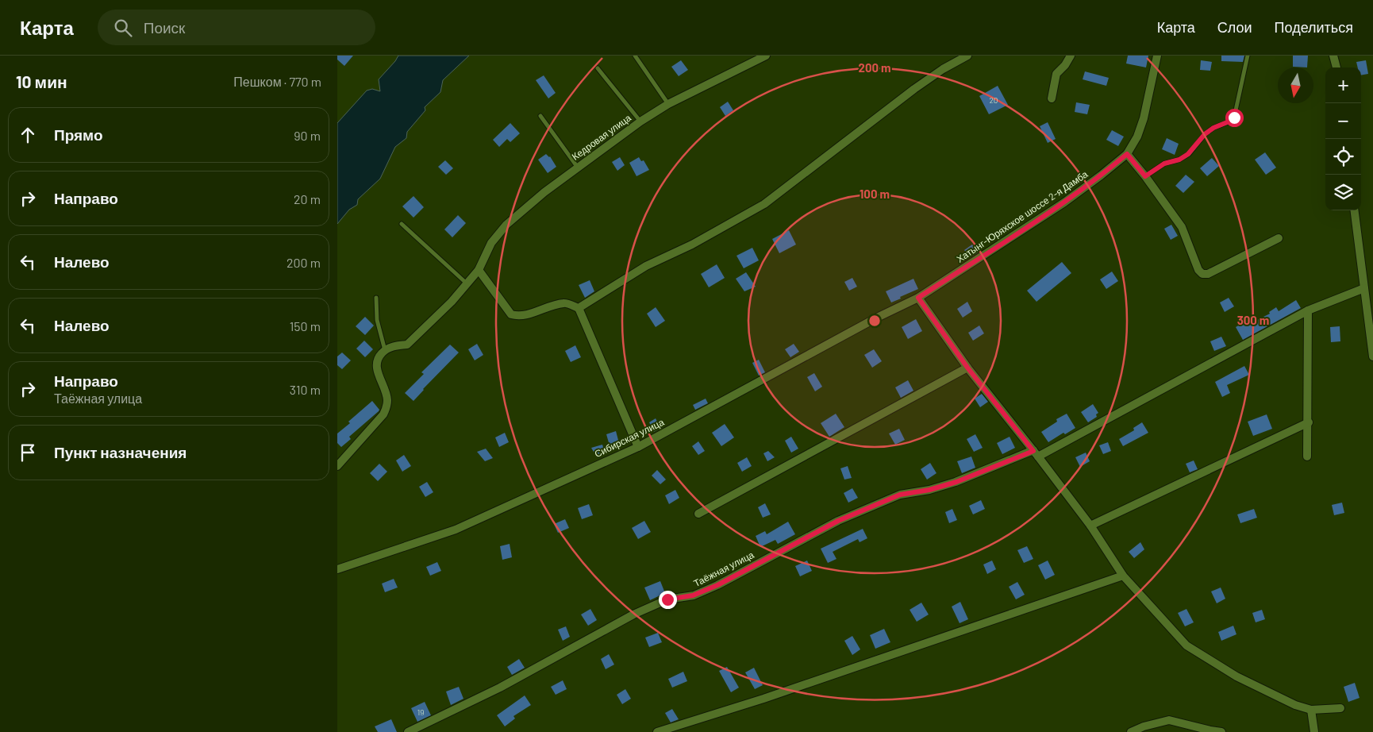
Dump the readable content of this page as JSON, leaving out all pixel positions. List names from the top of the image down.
{
  "streets": {
    "street": [
      "Кедровая улица",
      "Хатынг-Юряхское шоссе 2-я Дамба",
      "Сибирская улица",
      "Таёжная улица"
    ]
  },
  "crossings": [
    ["Хатынг-Юряхское шоссе 2-я Дамба", "Сибирская улица"]
  ],
  "house_numbers": ["20", "19"],
  "north": "bottom",
  "page": {
    "header": "Карта",
    "search": "Поиск",
    "nav": ["Карта", "Слои", "Поделиться"],
    "heading": ["10 мин", "Пешком · 770 m"],
    "map_buttons": ["+", "−"],
    "list": [
      ["Прямо", "90 m"],
      ["Направо", "20 m"],
      ["Налево", "200 m"],
      ["Налево", "150 m"],
      ["Направо", "Таёжная улица", "310 m"],
      "Пункт назначения"
    ]
  },
  "rings": ["200 m", "100 m", "300 m"]
}
